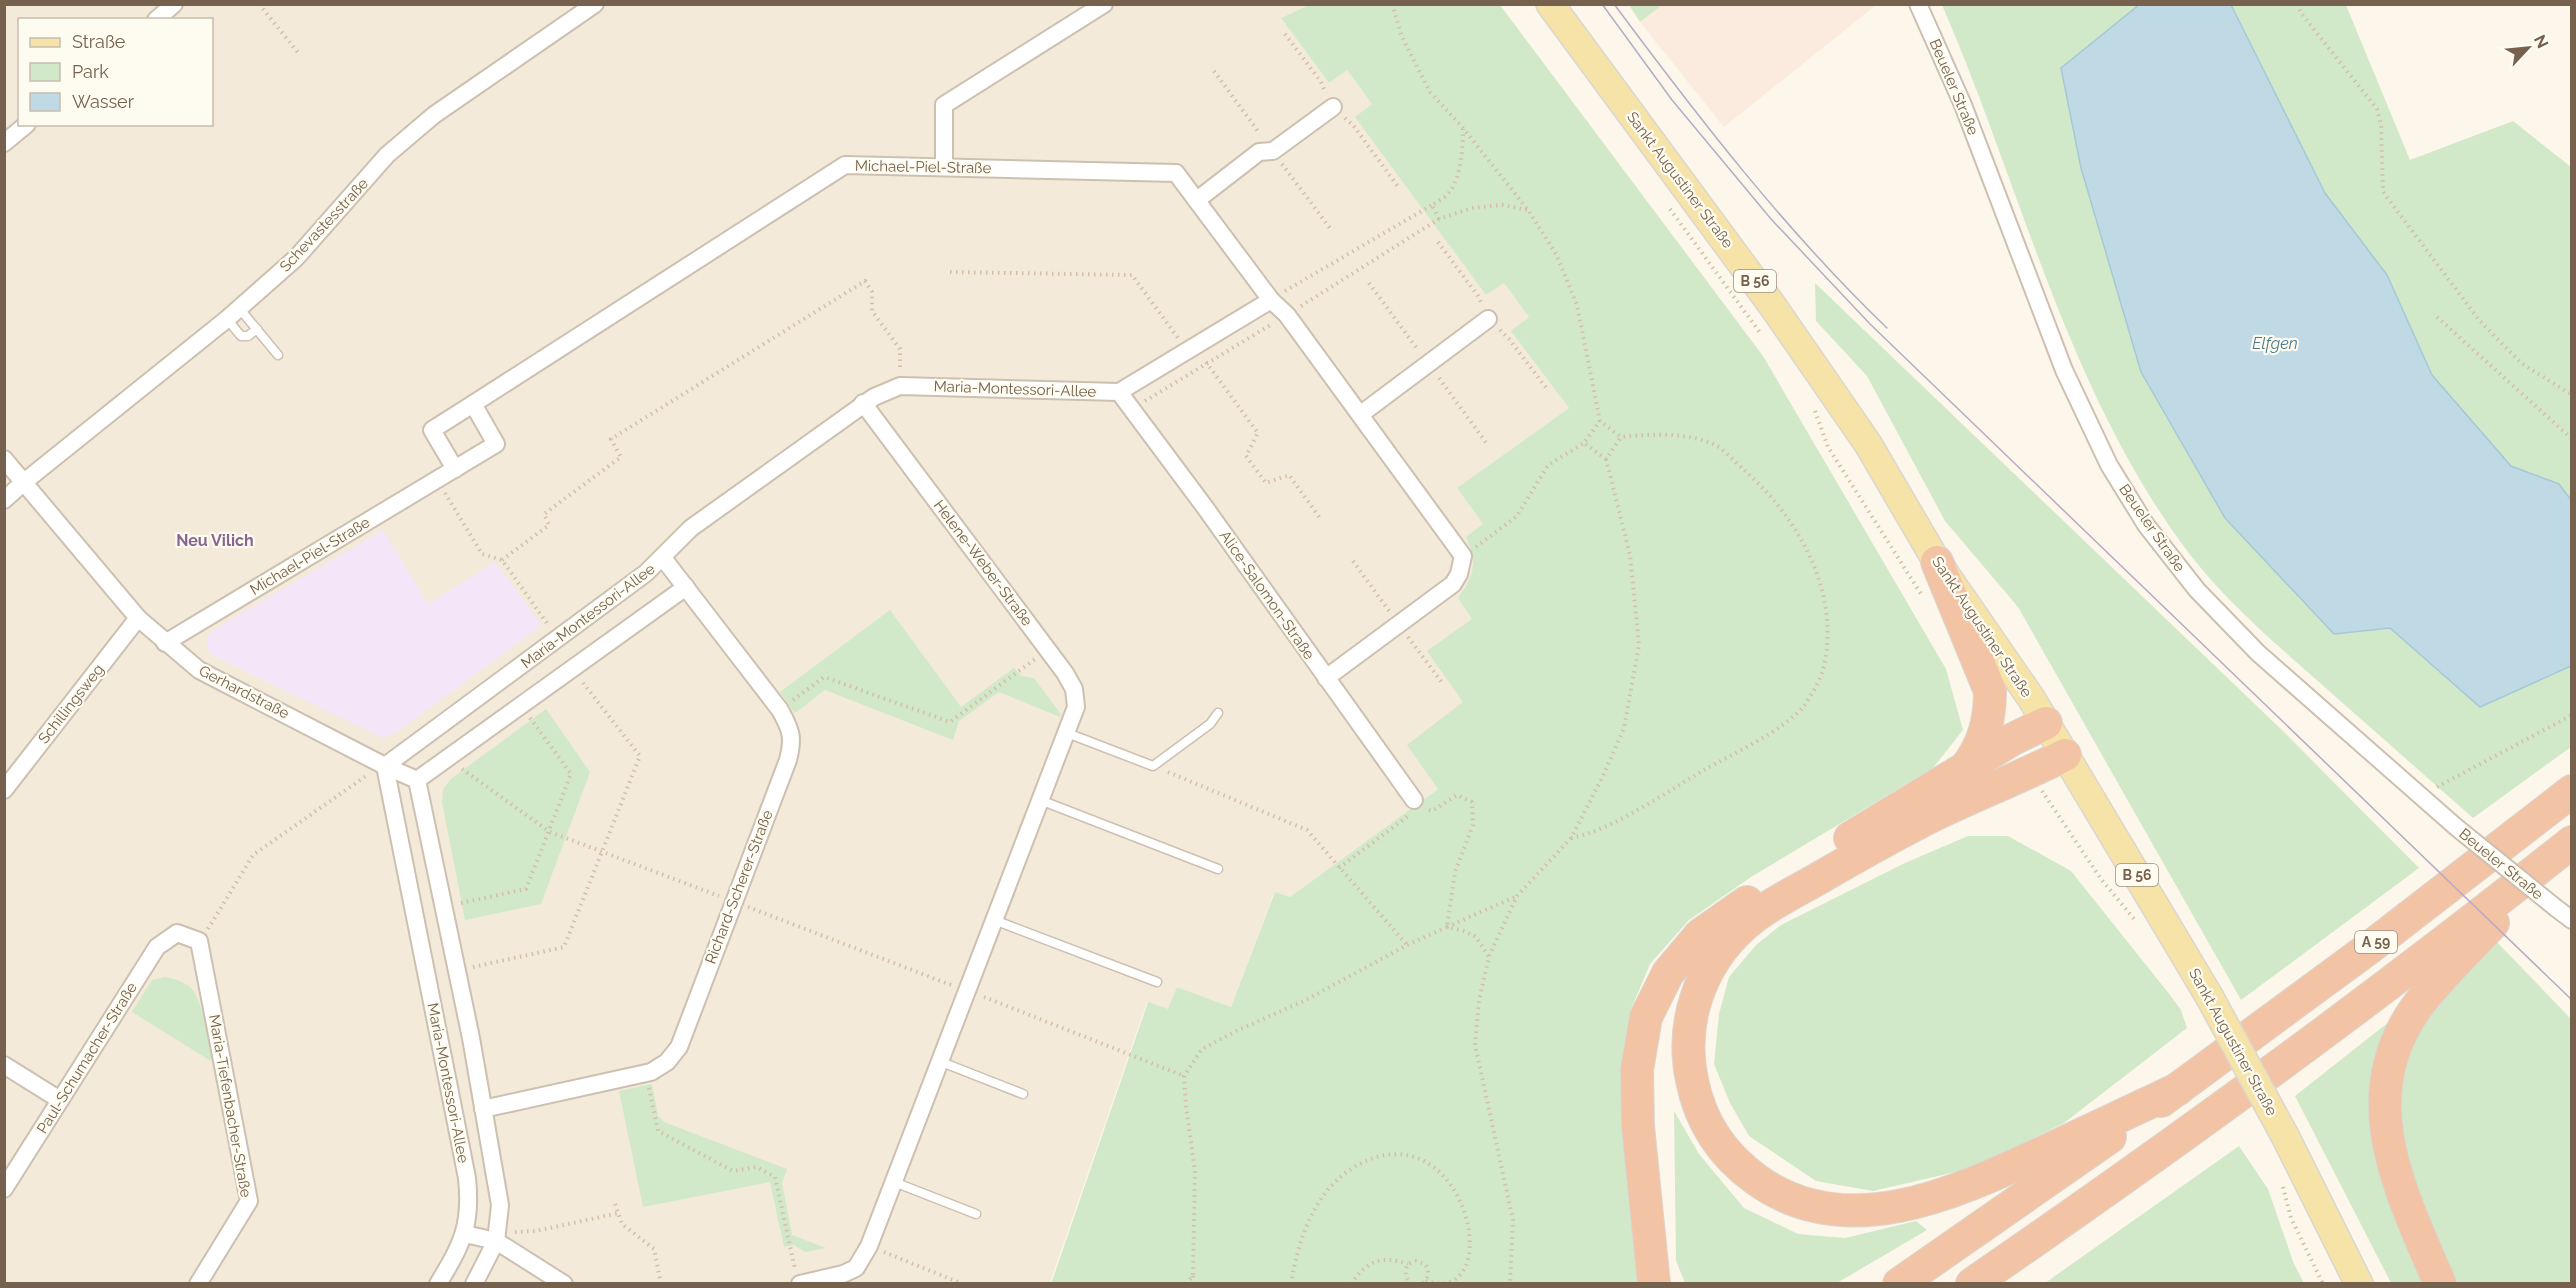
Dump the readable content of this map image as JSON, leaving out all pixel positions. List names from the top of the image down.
{
  "streets": {
    "highway": ["A 59"],
    "main road": ["Sankt Augustiner Straße", "B 56"],
    "street": [
      "Beueler Straße",
      "Michael-Piel-Straße",
      "Schevastesstraße",
      "Maria-Montessori-Allee",
      "Helene-Weber-Straße",
      "Alice-Salomon-Straße",
      "Gerhardstraße",
      "Schillingsweg",
      "Richard-Scherer-Straße",
      "Paul-Schumacher-Straße",
      "Maria-Tiefenbacher-Straße"
    ]
  },
  "crossings": [
    ["Michael-Piel-Straße", "Maria-Montessori-Allee"],
    ["Michael-Piel-Straße", "Gerhardstraße"],
    ["Schevastesstraße", "Gerhardstraße"],
    ["Maria-Montessori-Allee", "Helene-Weber-Straße"],
    ["Maria-Montessori-Allee", "Alice-Salomon-Straße"],
    ["Maria-Montessori-Allee", "Gerhardstraße"],
    ["Maria-Montessori-Allee", "Richard-Scherer-Straße"],
    ["Gerhardstraße", "Schillingsweg"],
    ["Paul-Schumacher-Straße", "Maria-Tiefenbacher-Straße"]
  ],
  "districts": ["Neu Vilich"],
  "water": ["Elfgen"],
  "legend": ["Straße", "Park", "Wasser"],
  "north": "top right"
}
